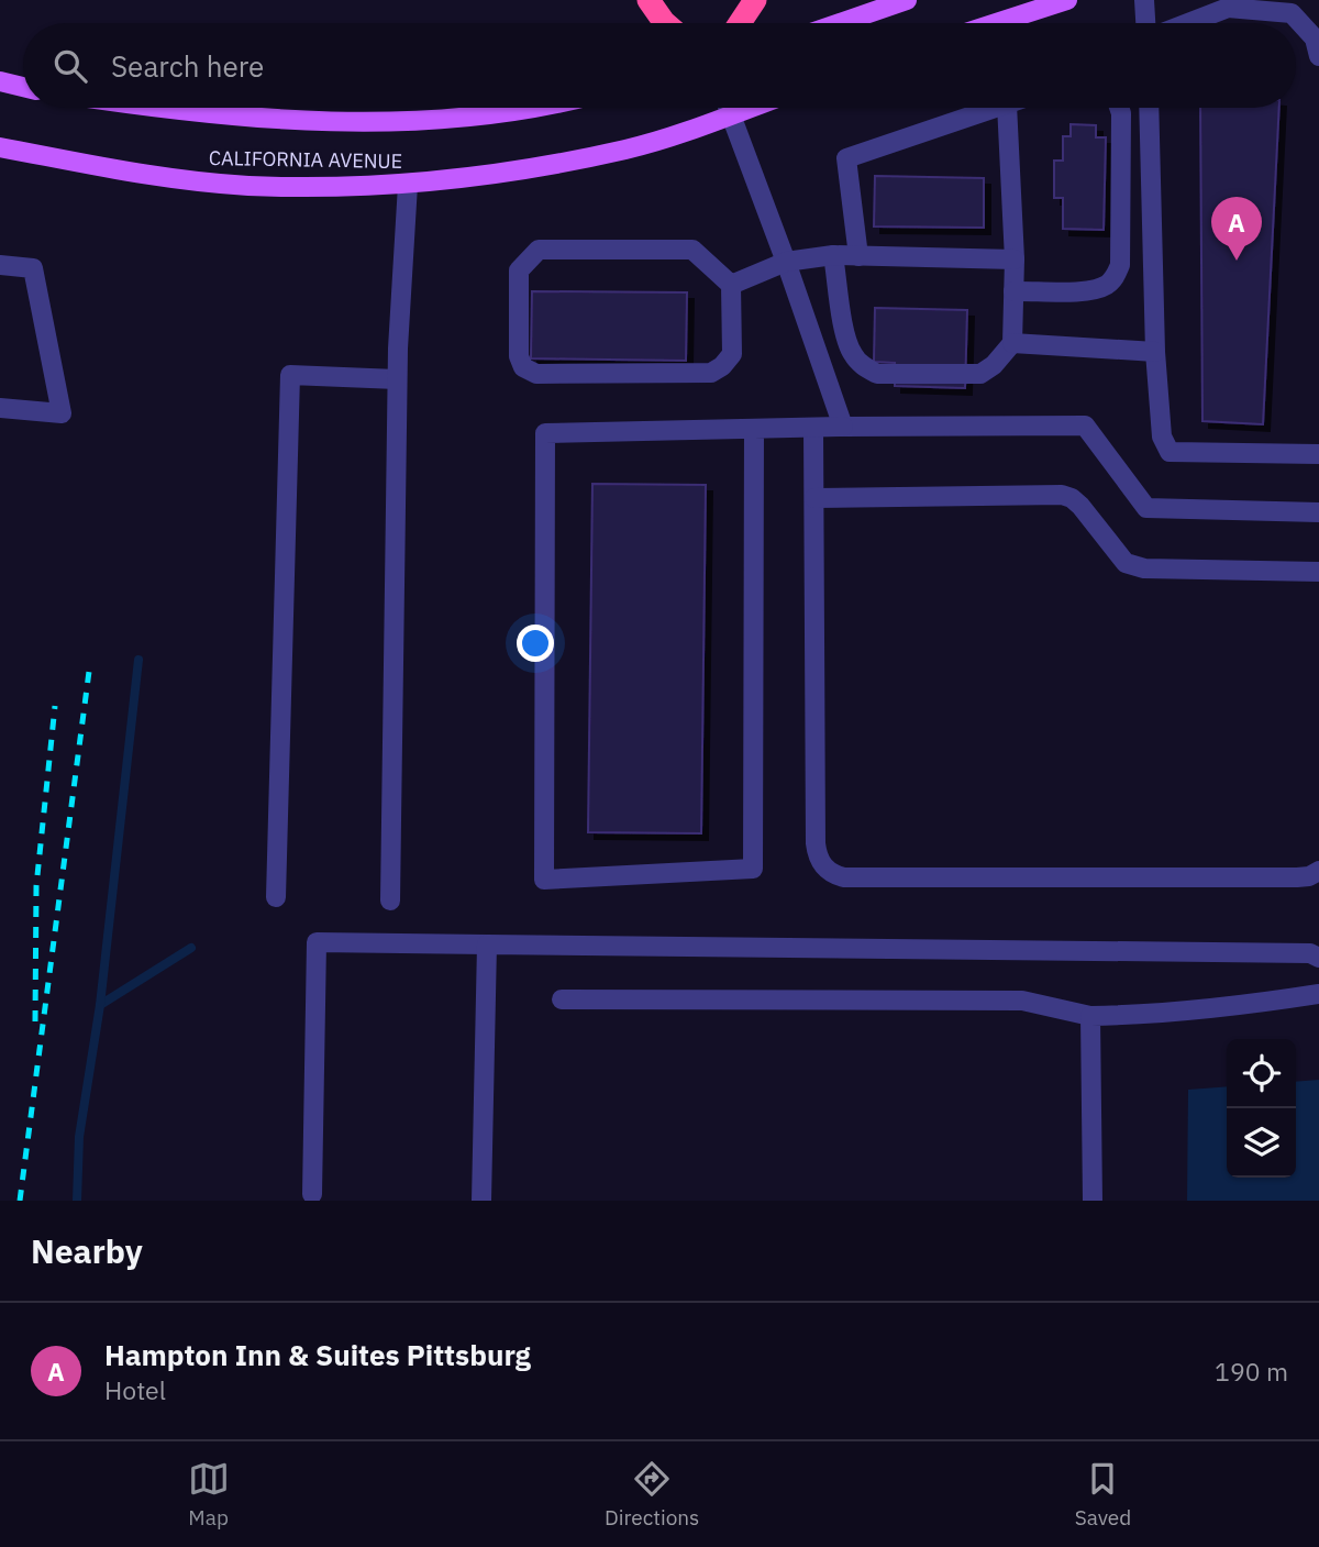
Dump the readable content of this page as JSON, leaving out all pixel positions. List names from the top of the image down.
{
  "streets": {
    "main road": ["CALIFORNIA AVENUE"]
  },
  "page": {
    "search": "Search here",
    "pins": "A",
    "heading": "Nearby",
    "list": [
      {
        "mark": "A",
        "name": "Hampton Inn & Suites Pittsburg",
        "note": "Hotel",
        "value": "190 m"
      }
    ],
    "nav": ["Map", "Directions", "Saved"]
  }
}
